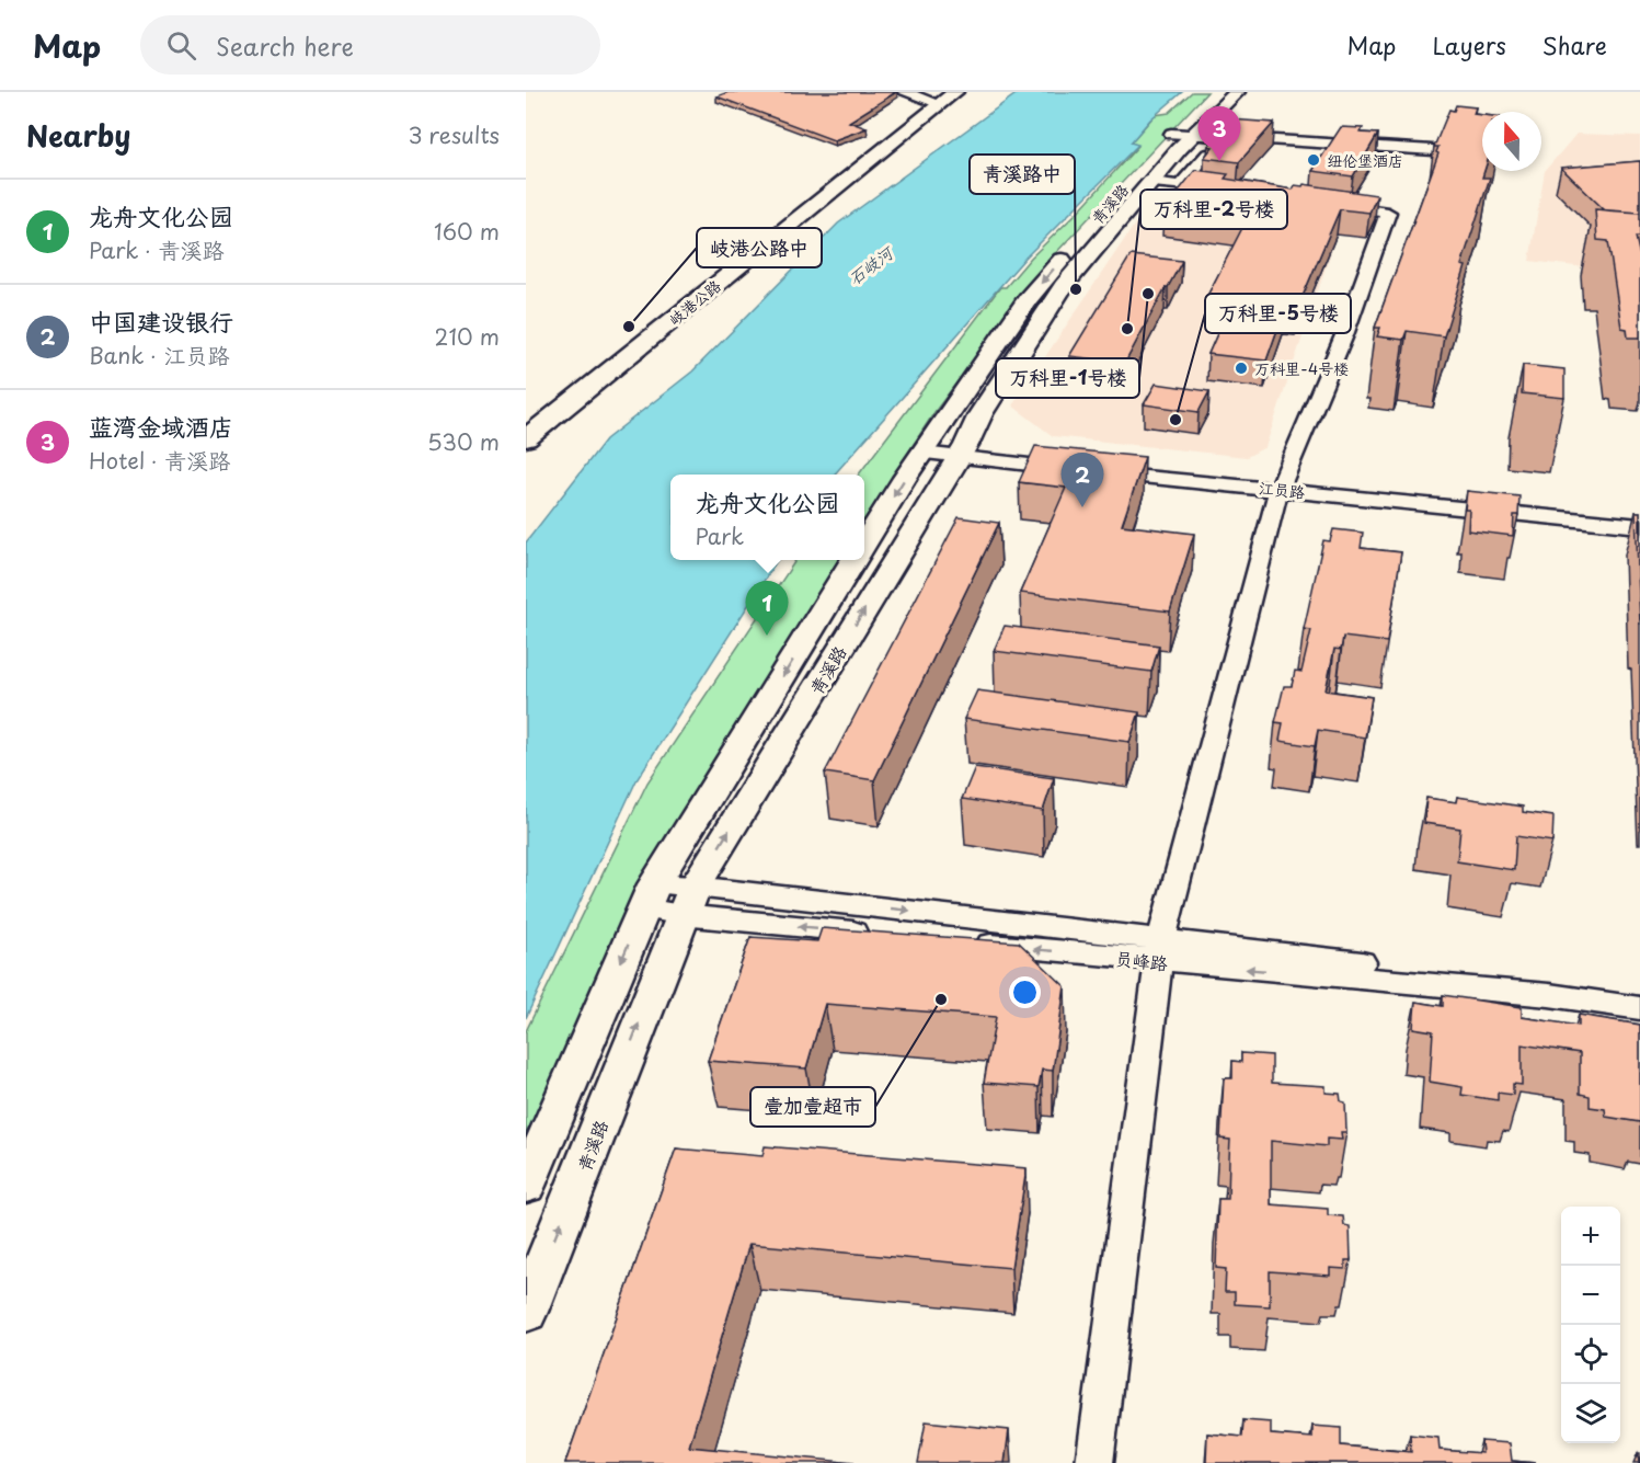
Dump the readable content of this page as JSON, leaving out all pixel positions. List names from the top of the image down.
{
  "streets": {
    "main road": ["青溪路", "岐港公路"],
    "street": ["江员路", "员峰路"]
  },
  "crossings": [
    ["青溪路", "江员路"],
    ["青溪路", "员峰路"]
  ],
  "water": ["石岐河"],
  "places": [
    "纽伦堡酒店",
    "青溪路中",
    "万科里-1号楼",
    "岐港公路中",
    "万科里-2号楼",
    "万科里-4号楼",
    "万科里-5号楼",
    "壹加壹超市"
  ],
  "north": "top",
  "page": {
    "header": "Map",
    "search": "Search here",
    "nav": ["Map", "Layers", "Share"],
    "heading": ["Nearby", "3 results"],
    "pins": ["3", "2", "1"],
    "list": [
      {
        "mark": "1",
        "name": "龙舟文化公园",
        "note": "Park · 青溪路",
        "value": "160 m"
      },
      {
        "mark": "2",
        "name": "中国建设银行",
        "note": "Bank · 江员路",
        "value": "210 m"
      },
      {
        "mark": "3",
        "name": "蓝湾金域酒店",
        "note": "Hotel · 青溪路",
        "value": "530 m"
      }
    ],
    "popup": ["龙舟文化公园", "Park"],
    "map_buttons": ["+", "−"]
  }
}
